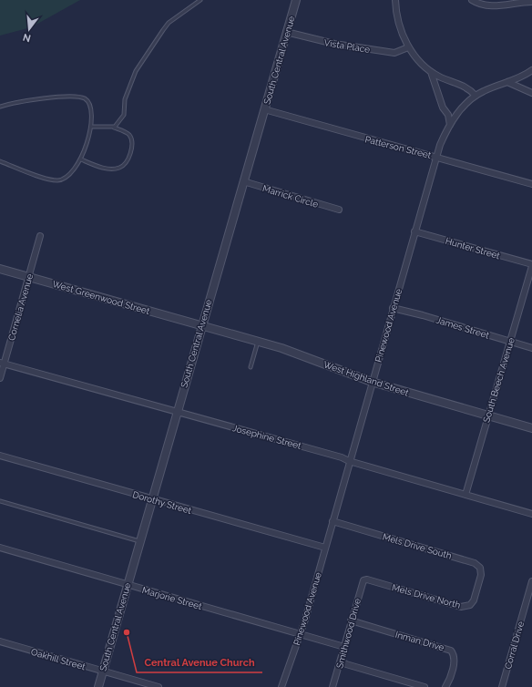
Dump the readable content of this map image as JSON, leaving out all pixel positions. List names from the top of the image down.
{
  "streets": {
    "street": [
      "Vista Place",
      "South Central Avenue",
      "Patterson Street",
      "Marrick Circle",
      "Hunter Street",
      "West Greenwood Street",
      "Cornelia Avenue",
      "Pinewood Avenue",
      "James Street",
      "West Highland Street",
      "South Beech Avenue",
      "Josephine Street",
      "Dorothy Street",
      "Mels Drive South",
      "Mels Drive North",
      "Marjorie Street",
      "Smithwood Drive",
      "Inman Drive",
      "Corral Drive",
      "Oakhill Street"
    ]
  },
  "crossings": [
    ["Vista Place", "South Central Avenue"],
    ["South Central Avenue", "Patterson Street"],
    ["South Central Avenue", "Marrick Circle"],
    ["South Central Avenue", "West Greenwood Street"],
    ["South Central Avenue", "West Highland Street"],
    ["South Central Avenue", "Josephine Street"],
    ["South Central Avenue", "Dorothy Street"],
    ["South Central Avenue", "Marjorie Street"],
    ["South Central Avenue", "Oakhill Street"],
    ["Patterson Street", "Pinewood Avenue"],
    ["Hunter Street", "Pinewood Avenue"],
    ["Hunter Street", "South Beech Avenue"],
    ["West Greenwood Street", "Cornelia Avenue"],
    ["West Greenwood Street", "West Highland Street"],
    ["Cornelia Avenue", "Josephine Street"],
    ["Pinewood Avenue", "James Street"],
    ["Pinewood Avenue", "West Highland Street"],
    ["Pinewood Avenue", "Josephine Street"],
    ["Pinewood Avenue", "Dorothy Street"],
    ["Pinewood Avenue", "Mels Drive South"],
    ["Pinewood Avenue", "Marjorie Street"],
    ["James Street", "South Beech Avenue"],
    ["West Highland Street", "South Beech Avenue"],
    ["South Beech Avenue", "Josephine Street"],
    ["Mels Drive South", "Mels Drive North"],
    ["Mels Drive North", "Smithwood Drive"],
    ["Marjorie Street", "Smithwood Drive"],
    ["Smithwood Drive", "Inman Drive"]
  ],
  "places": ["Central Avenue Church"],
  "north": "bottom"
}
